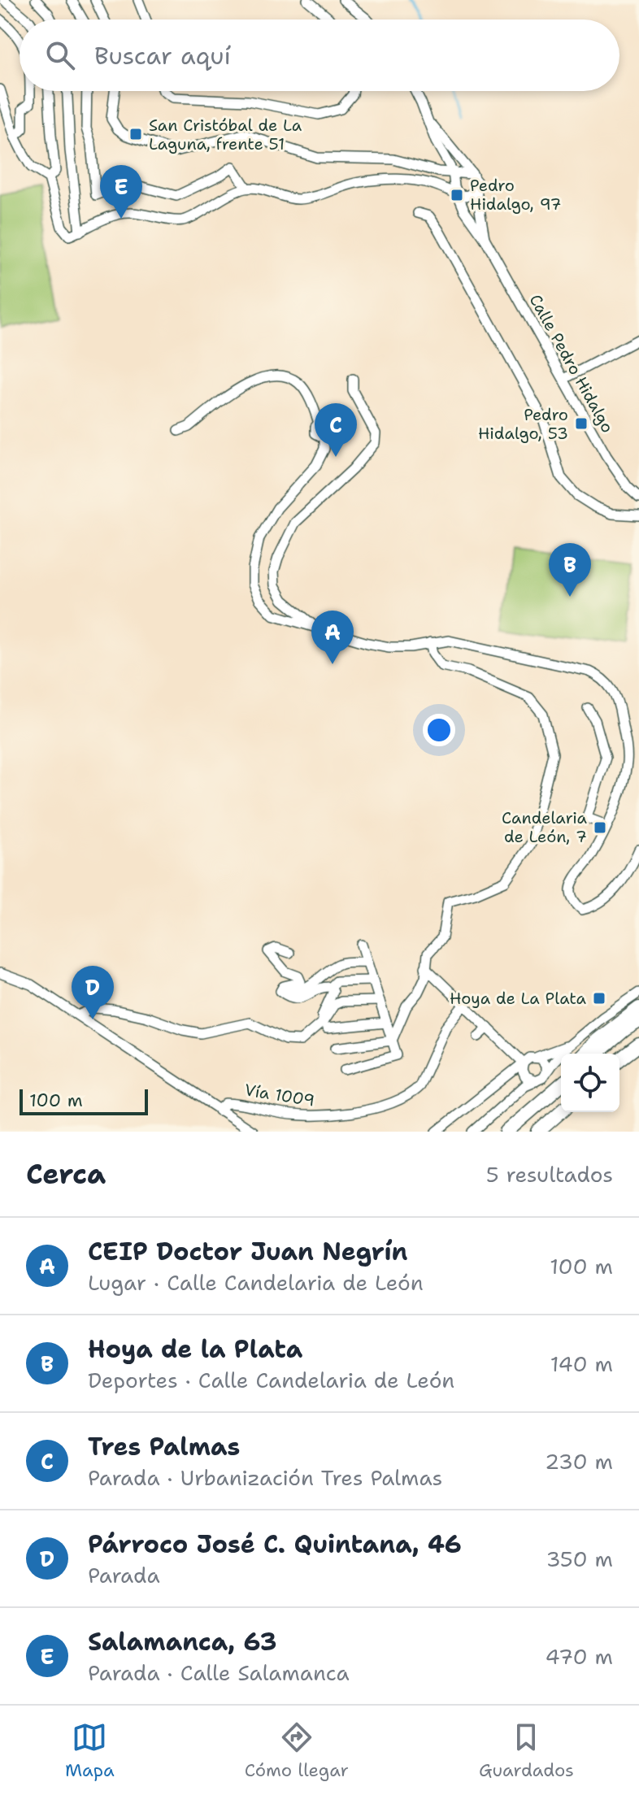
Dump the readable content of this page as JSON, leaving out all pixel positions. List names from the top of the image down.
{
  "streets": {
    "street": ["Calle Pedro Hidalgo", "Vía 1009"]
  },
  "places": {
    "transit": [
      "San Cristóbal de La Laguna, frente 51",
      "Pedro Hidalgo, 97",
      "Pedro Hidalgo, 53",
      "Candelaria de León, 7",
      "Hoya de La Plata"
    ]
  },
  "scale_bar": "100 m",
  "page": {
    "search": "Buscar aquí",
    "pins": [
      "E",
      "C",
      "B",
      "A",
      "D"
    ],
    "scale": "100 m",
    "heading": ["Cerca", "5 resultados"],
    "list": [
      {
        "mark": "A",
        "name": "CEIP Doctor Juan Negrín",
        "note": "Lugar · Calle Candelaria de León",
        "value": "100 m"
      },
      {
        "mark": "B",
        "name": "Hoya de la Plata",
        "note": "Deportes · Calle Candelaria de León",
        "value": "140 m"
      },
      {
        "mark": "C",
        "name": "Tres Palmas",
        "note": "Parada · Urbanización Tres Palmas",
        "value": "230 m"
      },
      {
        "mark": "D",
        "name": "Párroco José C. Quintana, 46",
        "note": "Parada",
        "value": "350 m"
      },
      {
        "mark": "E",
        "name": "Salamanca, 63",
        "note": "Parada · Calle Salamanca",
        "value": "470 m"
      }
    ],
    "nav": ["Mapa", "Cómo llegar", "Guardados"]
  }
}
